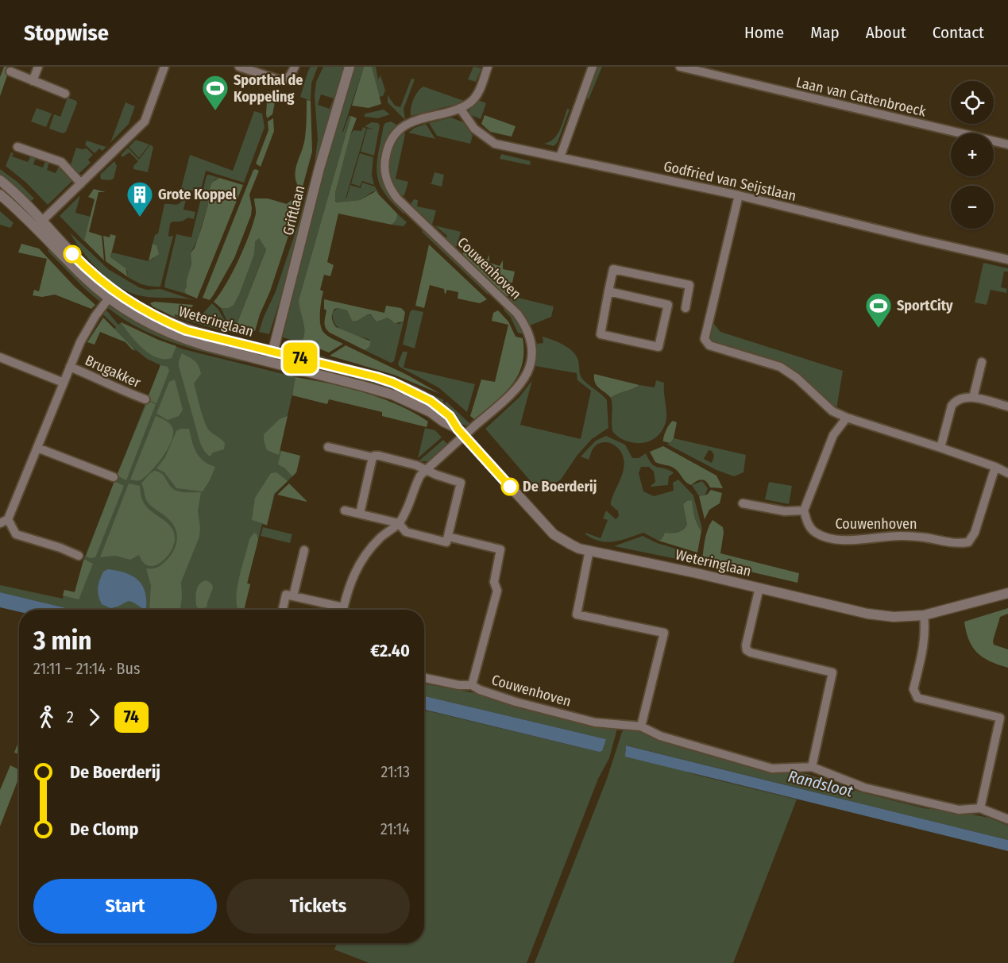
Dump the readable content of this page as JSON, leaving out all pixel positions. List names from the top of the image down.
{
  "streets": {
    "street": [
      "Laan van Cattenbroeck",
      "Godfried van Seijstlaan",
      "Griftlaan",
      "Couwenhoven",
      "Weteringlaan",
      "Brugakker"
    ]
  },
  "crossings": [
    ["Godfried van Seijstlaan", "Couwenhoven"],
    ["Griftlaan", "Weteringlaan"],
    ["Couwenhoven", "Weteringlaan"],
    ["Weteringlaan", "Brugakker"]
  ],
  "water": ["Randsloot"],
  "places": {
    "sports": ["Sporthal de Koppeling", "SportCity"],
    "building": ["Grote Koppel"],
    "other": ["De Boerderij"]
  },
  "lines": ["bus line 74"],
  "page": {
    "header": "Stopwise",
    "nav": [
      "Home",
      "Map",
      "About",
      "Contact"
    ],
    "on_map": "74",
    "map_buttons": ["+", "−"],
    "heading": ["3 min", "21:11 – 21:14 · Bus", "€2.40"],
    "legs": ["2", "74"],
    "list": [
      {
        "name": "De Boerderij",
        "value": "21:13"
      },
      {
        "name": "De Clomp",
        "value": "21:14"
      }
    ],
    "buttons": ["Start", "Tickets"]
  }
}
